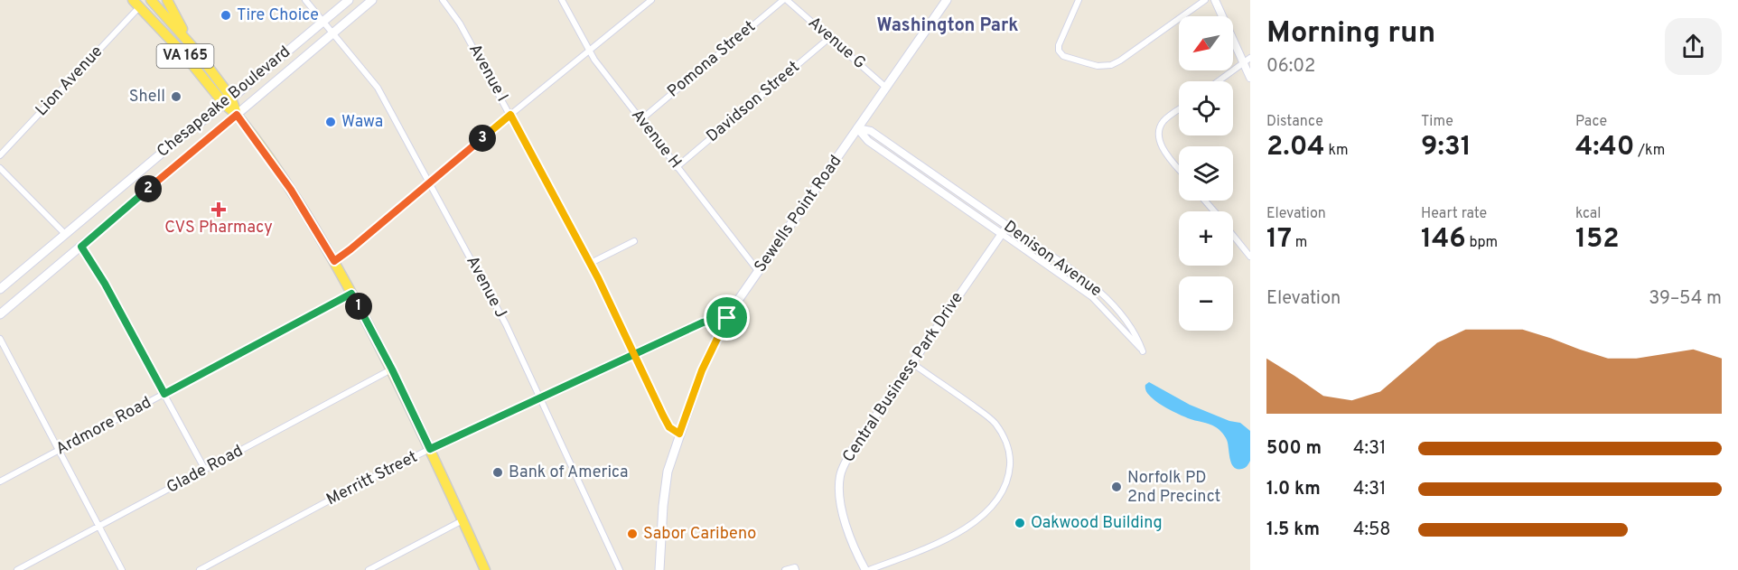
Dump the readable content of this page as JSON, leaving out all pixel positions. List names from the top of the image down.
{
  "streets": {
    "main road": ["VA 165", "Chesapeake Boulevard", "Sewells Point Road"],
    "street": [
      "Avenue G",
      "Pomona Street",
      "Avenue I",
      "Lion Avenue",
      "Davidson Street",
      "Avenue H",
      "Denison Avenue",
      "Avenue J",
      "Central Business Park Drive",
      "Ardmore Road",
      "Glade Road",
      "Merritt Street"
    ]
  },
  "crossings": [
    ["Avenue G", "Pomona Street"],
    ["Avenue G", "Davidson Street"],
    ["Avenue G", "Sewells Point Road"],
    ["VA 165", "Lion Avenue"],
    ["VA 165", "Chesapeake Boulevard"],
    ["VA 165", "Ardmore Road"],
    ["VA 165", "Glade Road"],
    ["VA 165", "Merritt Street"],
    ["Pomona Street", "Avenue H"],
    ["Avenue I", "Sewells Point Road"],
    ["Avenue I", "Merritt Street"],
    ["Chesapeake Boulevard", "Avenue J"],
    ["Davidson Street", "Avenue H"],
    ["Avenue H", "Sewells Point Road"],
    ["Sewells Point Road", "Denison Avenue"],
    ["Sewells Point Road", "Merritt Street"],
    ["Denison Avenue", "Central Business Park Drive"],
    ["Avenue J", "Merritt Street"]
  ],
  "districts": ["Washington Park"],
  "places": {
    "other": [
      "Tire Choice",
      "Shell",
      "Wawa",
      "Bank of America",
      "Norfolk PD 2nd Precinct",
      "Oakwood Building",
      "Sabor Caribeno"
    ],
    "health": ["CVS Pharmacy"]
  },
  "north": "bottom left",
  "page": {
    "heading": ["Morning run", "06:02"],
    "map_buttons": ["+", "−"],
    "stats": [
      ["Distance", "2.04 km"],
      ["Time", "9:31"],
      ["Pace", "4:40 /km"],
      ["Elevation", "17 m"],
      ["Heart rate", "146 bpm"],
      ["kcal", "152"]
    ],
    "pins": ["3", "2", "1"],
    "chart": ["Elevation", "39–54 m"],
    "list": [
      {
        "name": "500 m",
        "note": "4:31"
      },
      {
        "name": "1.0 km",
        "note": "4:31"
      },
      {
        "name": "1.5 km",
        "note": "4:58"
      }
    ]
  }
}
